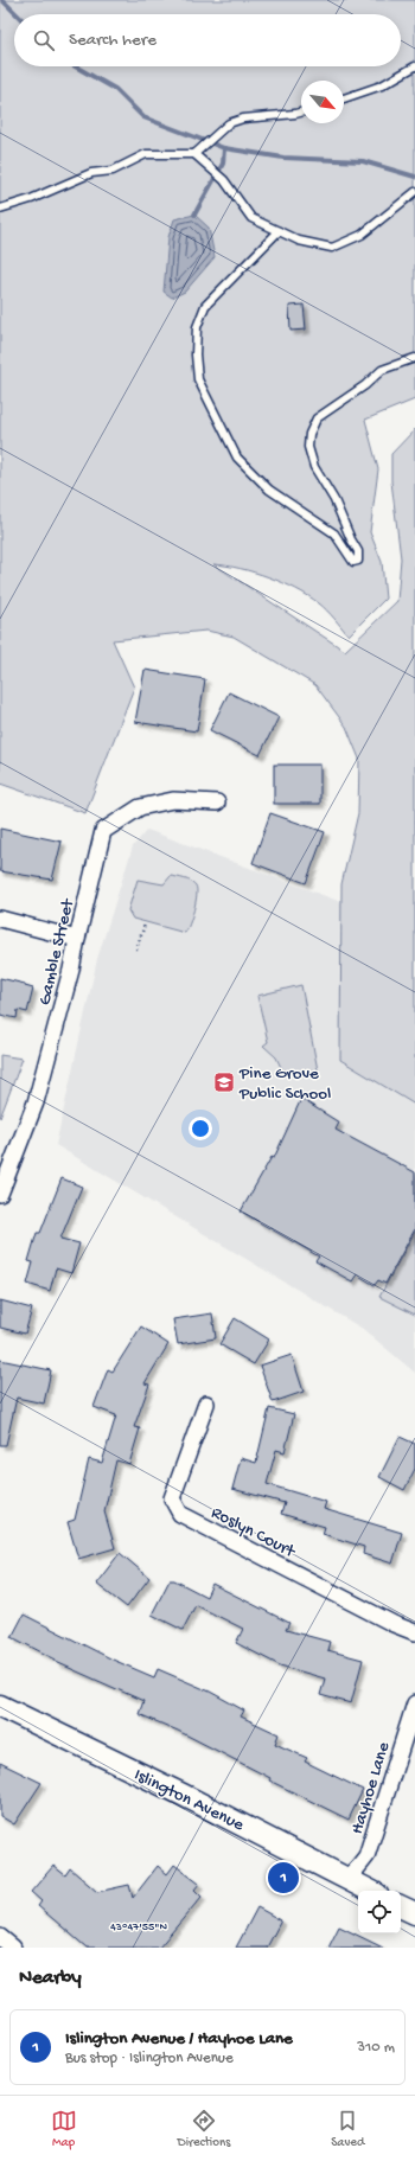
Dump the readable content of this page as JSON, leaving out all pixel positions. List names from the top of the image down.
{
  "streets": {
    "main road": ["Islington Avenue"],
    "street": ["Gamble Street", "Roslyn Court", "Hayhoe Lane"]
  },
  "crossings": [
    ["Hayhoe Lane", "Islington Avenue"]
  ],
  "places": {
    "school or university": ["Pine Grove Public School"]
  },
  "north": "bottom right",
  "page": {
    "search": "Search here",
    "pins": "1",
    "heading": "Nearby",
    "list": [
      {
        "mark": "1",
        "name": "Islington Avenue / Hayhoe Lane",
        "note": "Bus stop · Islington Avenue",
        "value": "310 m"
      }
    ],
    "nav": ["Map", "Directions", "Saved"]
  },
  "coordinates": ["43°47'55\"N"]
}
